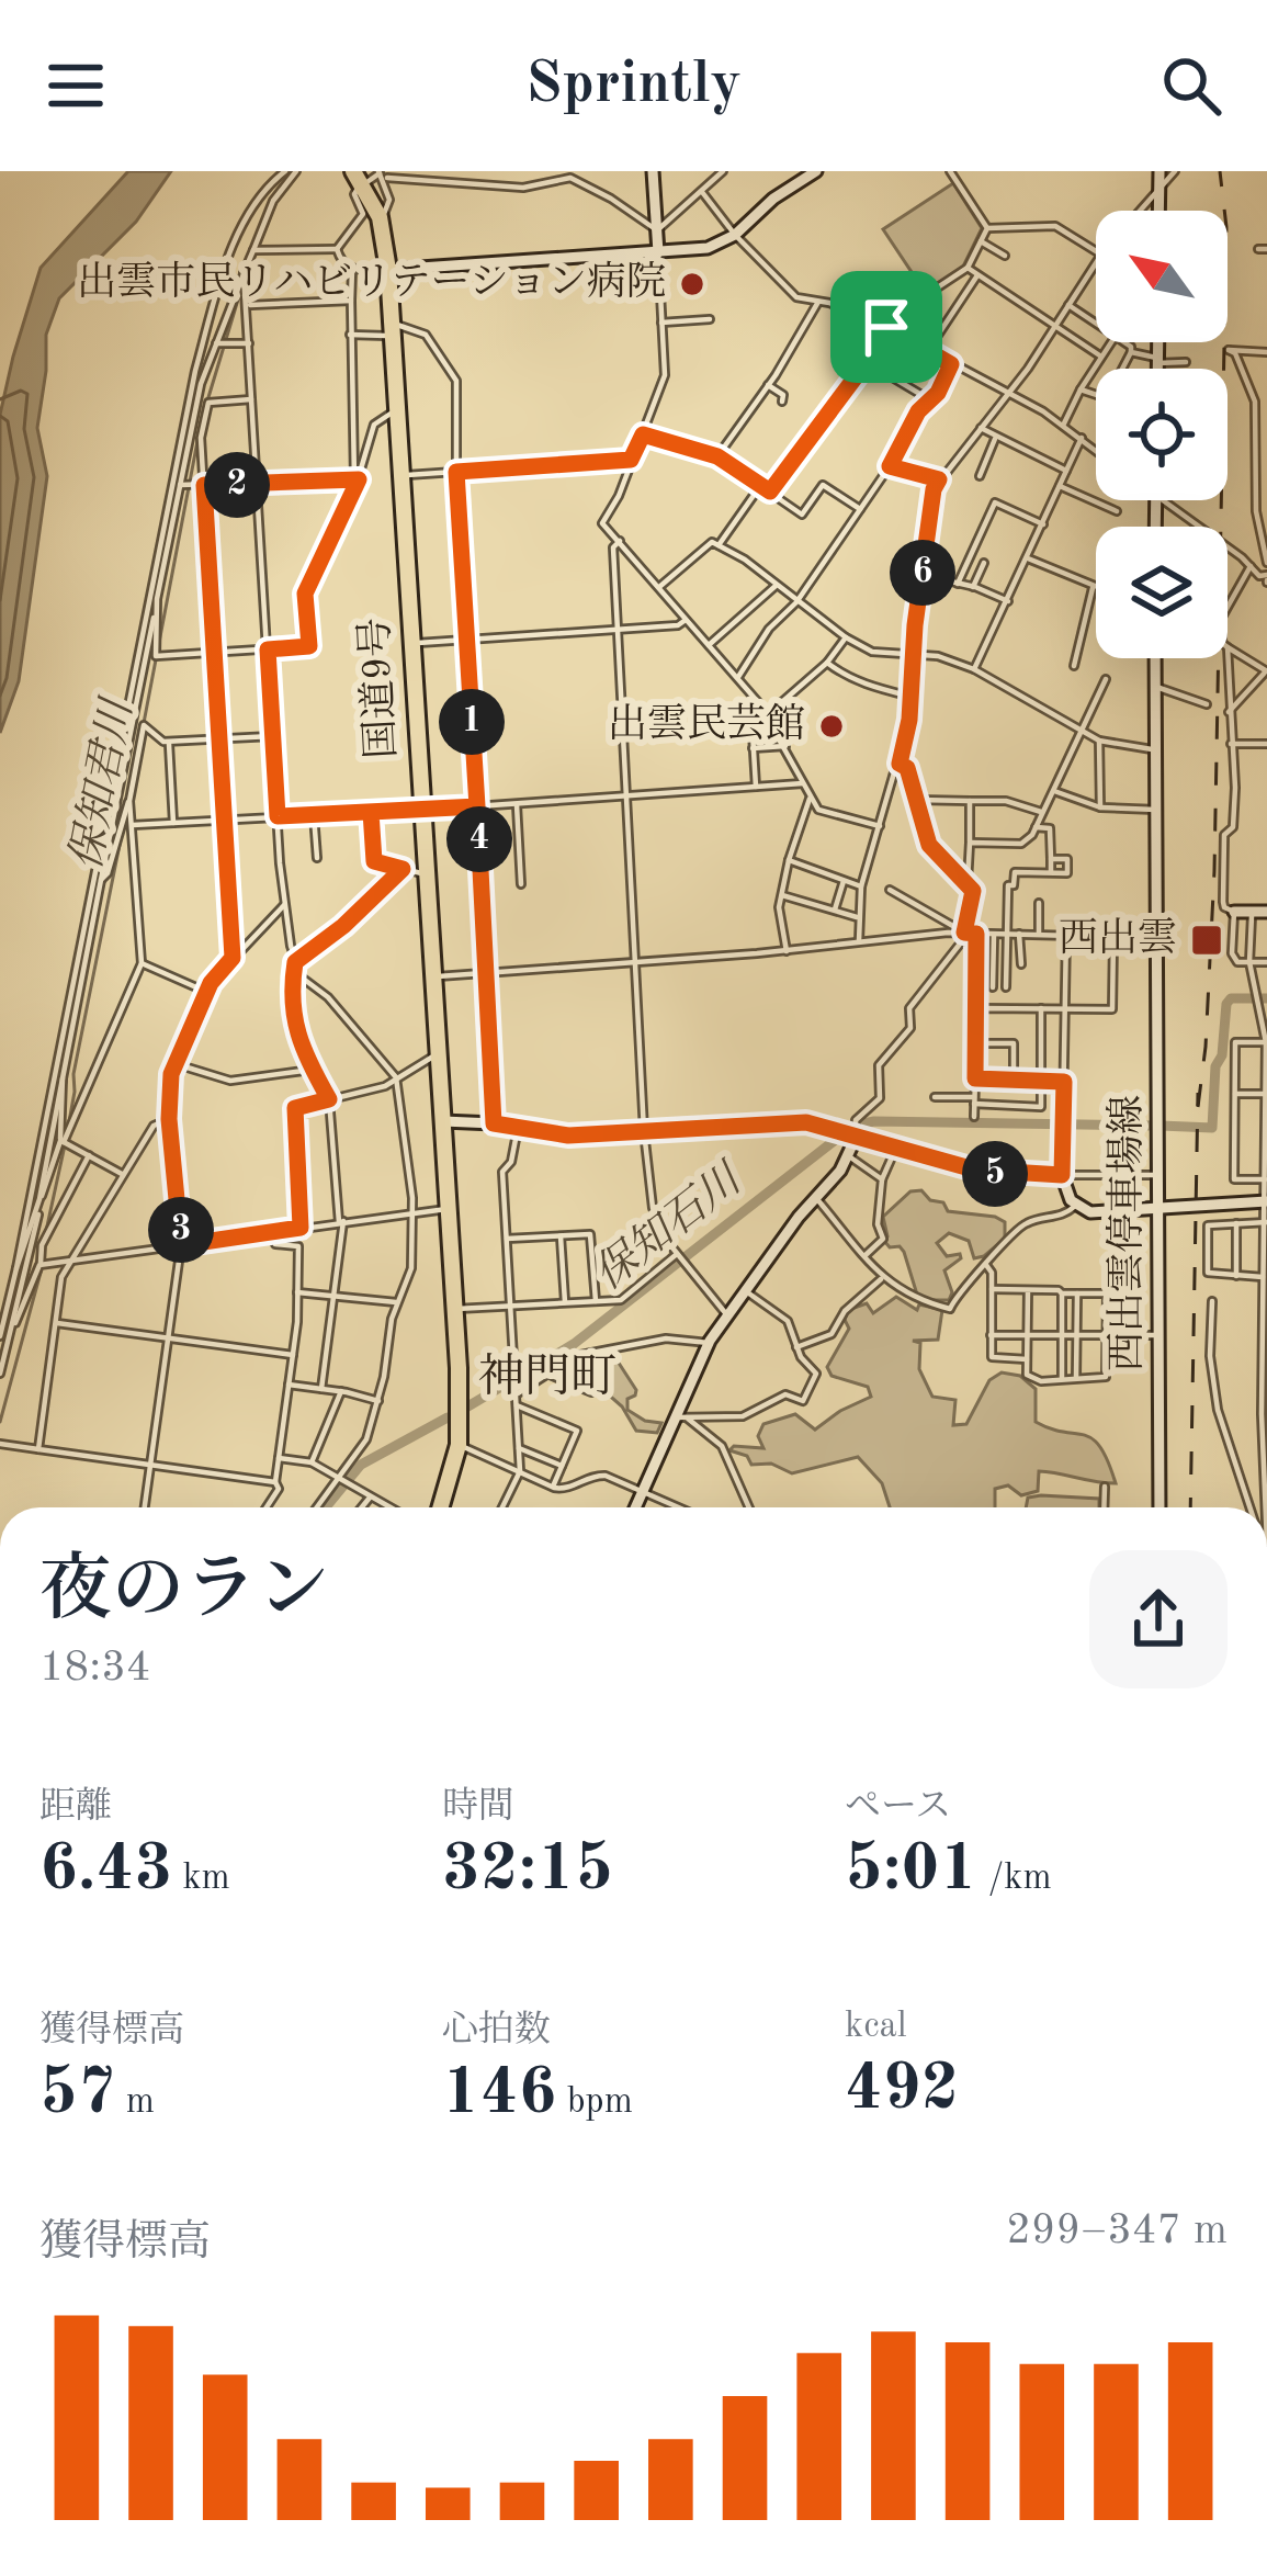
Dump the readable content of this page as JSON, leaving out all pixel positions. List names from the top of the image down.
{
  "streets": {
    "highway": ["国道9号"],
    "main road": ["西出雲停車場線"]
  },
  "districts": ["神門町"],
  "water": ["保知君川", "保知石川"],
  "places": {
    "other": ["出雲市民リハビリテーション病院", "出雲民芸館"],
    "transit": ["西出雲"]
  },
  "north": "top left",
  "page": {
    "header": "Sprintly",
    "pins": [
      "2",
      "6",
      "1",
      "4",
      "5",
      "3"
    ],
    "heading": ["夜のラン", "18:34"],
    "stats": [
      ["距離", "6.43 km"],
      ["時間", "32:15"],
      ["ペース", "5:01 /km"],
      ["獲得標高", "57 m"],
      ["心拍数", "146 bpm"],
      ["kcal", "492"]
    ],
    "chart": ["獲得標高", "299–347 m"]
  }
}
